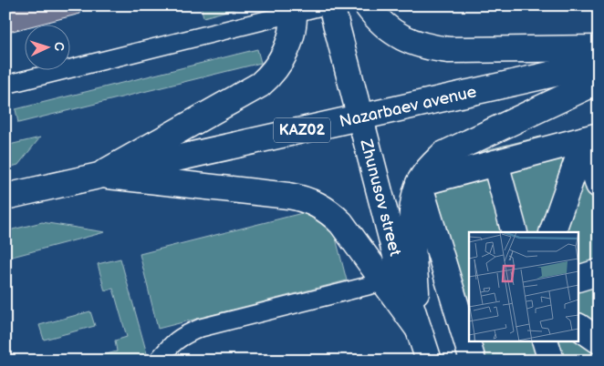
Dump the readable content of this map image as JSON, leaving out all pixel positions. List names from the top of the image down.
{
  "streets": {
    "main road": ["Nazarbaev avenue", "KАZ02", "Zhunusov street"]
  },
  "crossings": [
    ["Nazarbaev avenue", "Zhunusov street"]
  ],
  "north": "right"
}
